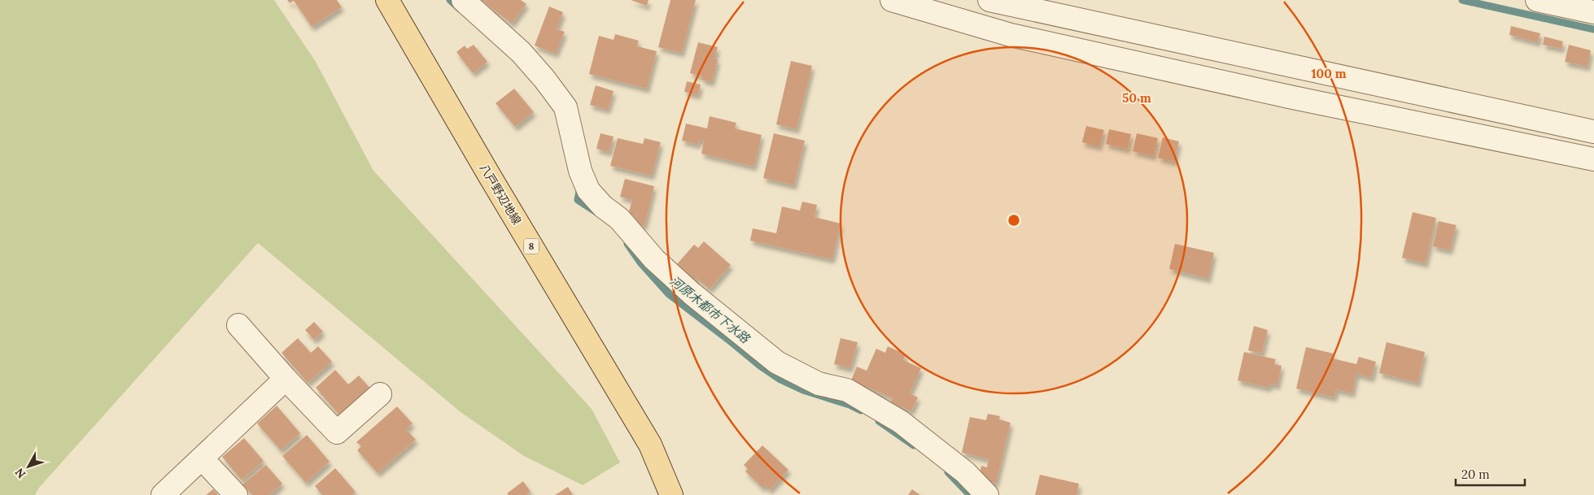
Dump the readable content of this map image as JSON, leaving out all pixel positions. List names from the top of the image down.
{
  "streets": {
    "main road": ["八戸野辺地線", "8"]
  },
  "water": ["河原木都市下水路"],
  "scale_bar": "20 m",
  "north": "bottom left",
  "rings": ["100 m", "50 m"]
}
